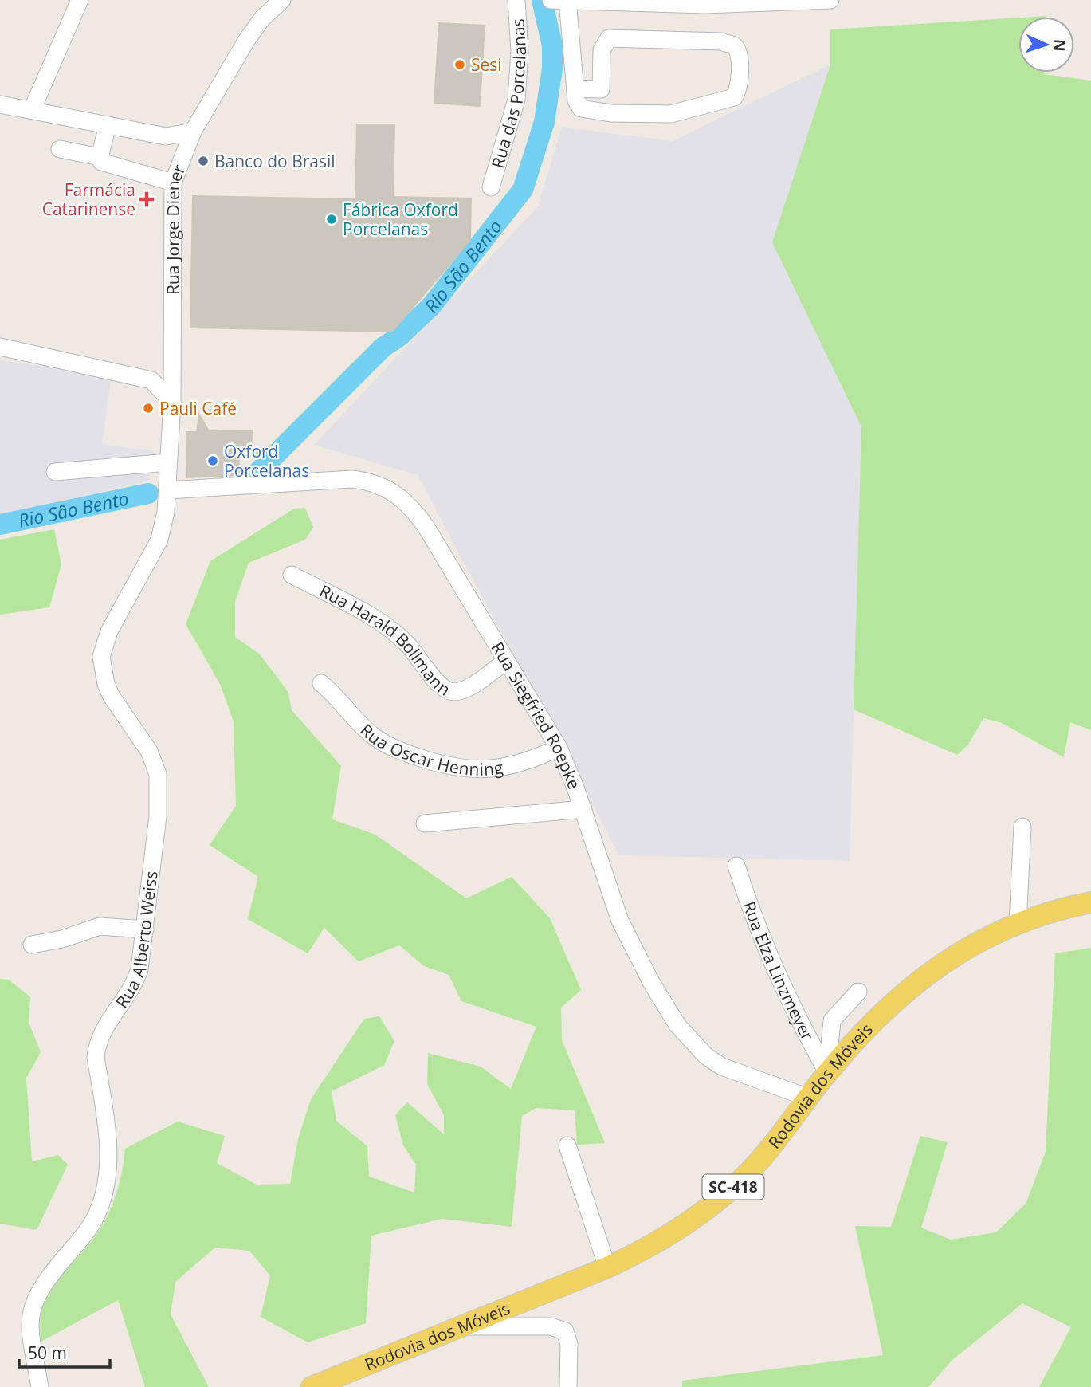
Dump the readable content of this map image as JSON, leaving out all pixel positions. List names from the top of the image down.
{
  "streets": {
    "main road": ["Rodovia dos Móveis", "SC-418"],
    "street": [
      "Rua das Porcelanas",
      "Rua Jorge Diener",
      "Rua Harald Bollmann",
      "Rua Siegfried Roepke",
      "Rua Oscar Henning",
      "Rua Alberto Weiss",
      "Rua Elza Linzmeyer"
    ]
  },
  "crossings": [
    ["Rua Jorge Diener", "Rua Siegfried Roepke"],
    ["Rua Jorge Diener", "Rua Alberto Weiss"],
    ["Rua Harald Bollmann", "Rua Siegfried Roepke"],
    ["Rua Siegfried Roepke", "Rua Oscar Henning"],
    ["Rua Siegfried Roepke", "Rua Alberto Weiss"],
    ["Rua Siegfried Roepke", "Rodovia dos Móveis"],
    ["Rua Elza Linzmeyer", "Rodovia dos Móveis"]
  ],
  "water": ["Rio São Bento"],
  "places": {
    "other": [
      "Sesi",
      "Banco do Brasil",
      "Fábrica Oxford Porcelanas",
      "Pauli Café",
      "Oxford Porcelanas"
    ],
    "health": ["Farmácia Catarinense"]
  },
  "scale_bar": "50 m",
  "north": "right"
}
